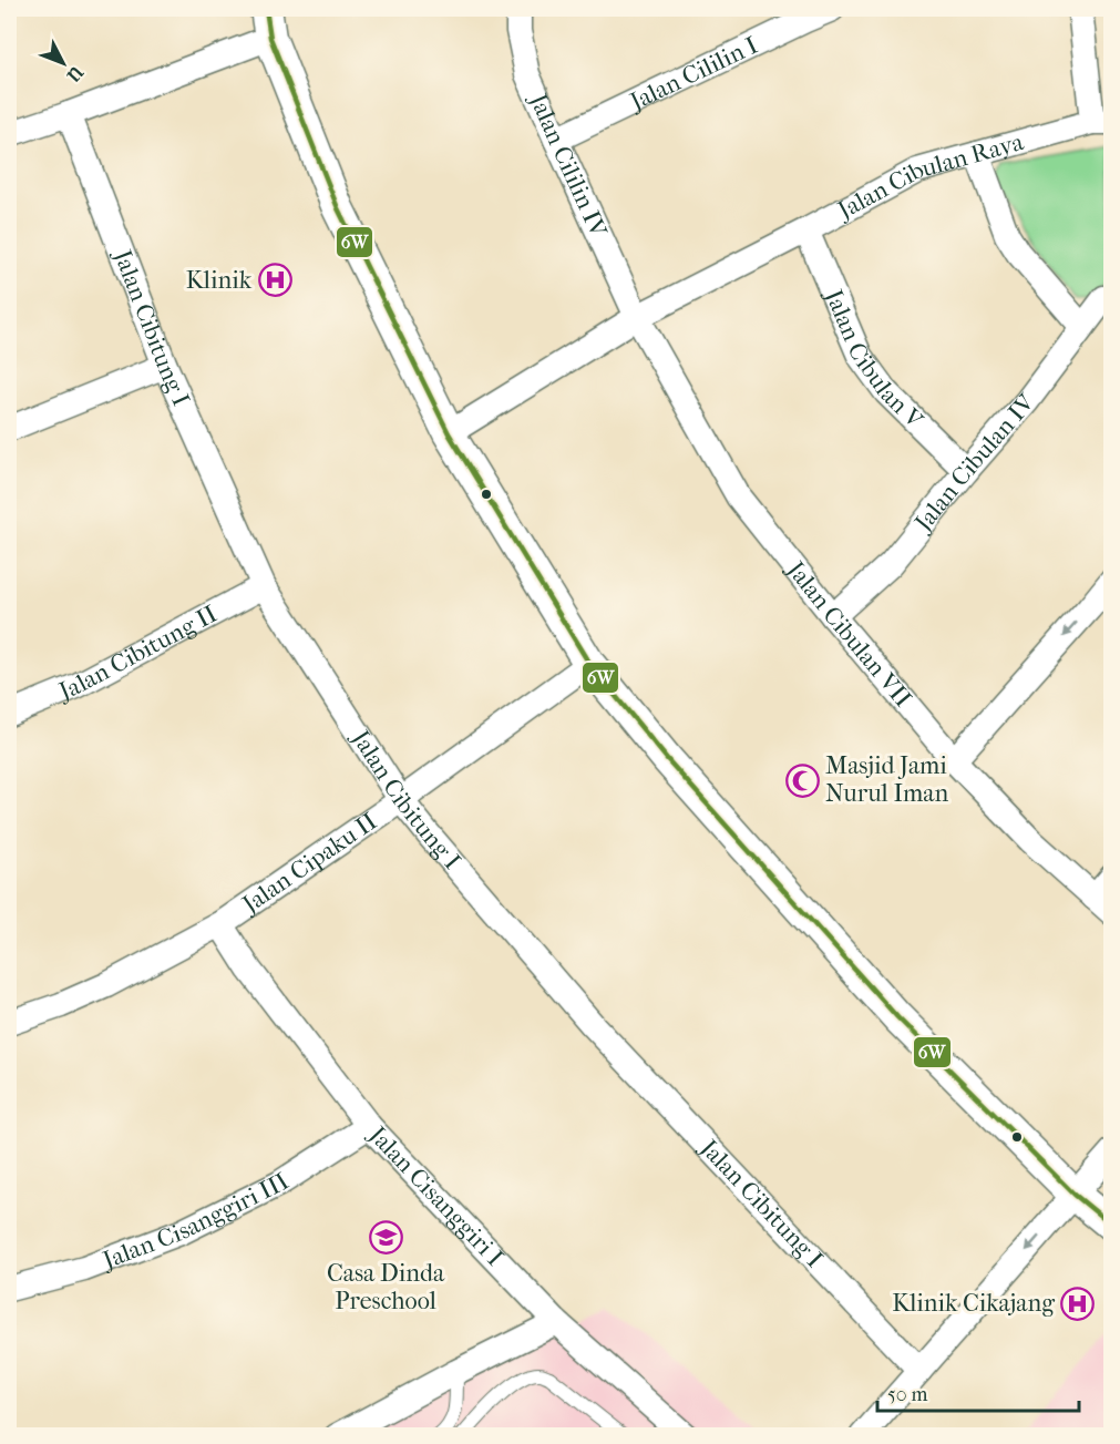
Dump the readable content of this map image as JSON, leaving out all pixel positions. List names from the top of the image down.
{
  "streets": {
    "street": [
      "Jalan Cililin I",
      "Jalan Cililin IV",
      "Jalan Cibulan Raya",
      "Jalan Cibitung I",
      "Jalan Cibulan V",
      "Jalan Cibulan IV",
      "Jalan Cibulan VII",
      "Jalan Cibitung II",
      "Jalan Cipaku II",
      "Jalan Cisanggiri I",
      "Jalan Cisanggiri III"
    ]
  },
  "crossings": [
    ["Jalan Cililin I", "Jalan Cililin IV"],
    ["Jalan Cililin IV", "Jalan Cibulan Raya"],
    ["Jalan Cililin IV", "Jalan Cibulan VII"],
    ["Jalan Cibulan Raya", "Jalan Cibulan V"],
    ["Jalan Cibulan Raya", "Jalan Cibulan VII"],
    ["Jalan Cibitung I", "Jalan Cibitung II"],
    ["Jalan Cibitung I", "Jalan Cipaku II"],
    ["Jalan Cibulan V", "Jalan Cibulan IV"],
    ["Jalan Cibulan IV", "Jalan Cibulan VII"],
    ["Jalan Cipaku II", "Jalan Cisanggiri I"],
    ["Jalan Cisanggiri I", "Jalan Cisanggiri III"]
  ],
  "places": {
    "hospital": ["Klinik", "Klinik Cikajang"],
    "mosque": ["Masjid Jami Nurul Iman"],
    "school or university": ["Casa Dinda Preschool"]
  },
  "lines": ["transit line 6W"],
  "scale_bar": "50 m",
  "north": "bottom right"
}
